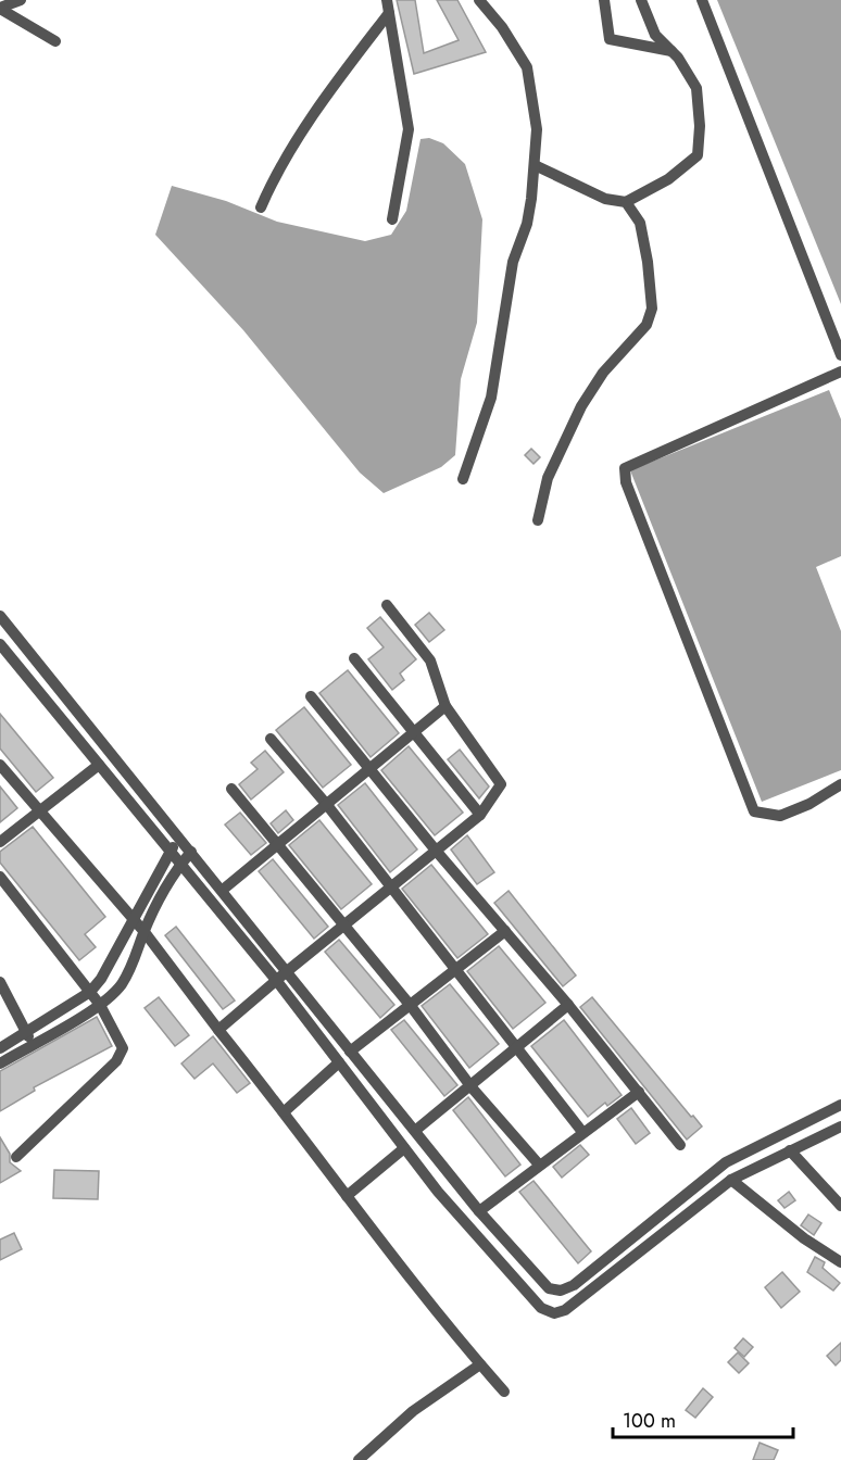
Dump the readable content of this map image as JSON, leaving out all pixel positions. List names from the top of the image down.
{
  "scale_bar": "100 m"
}
